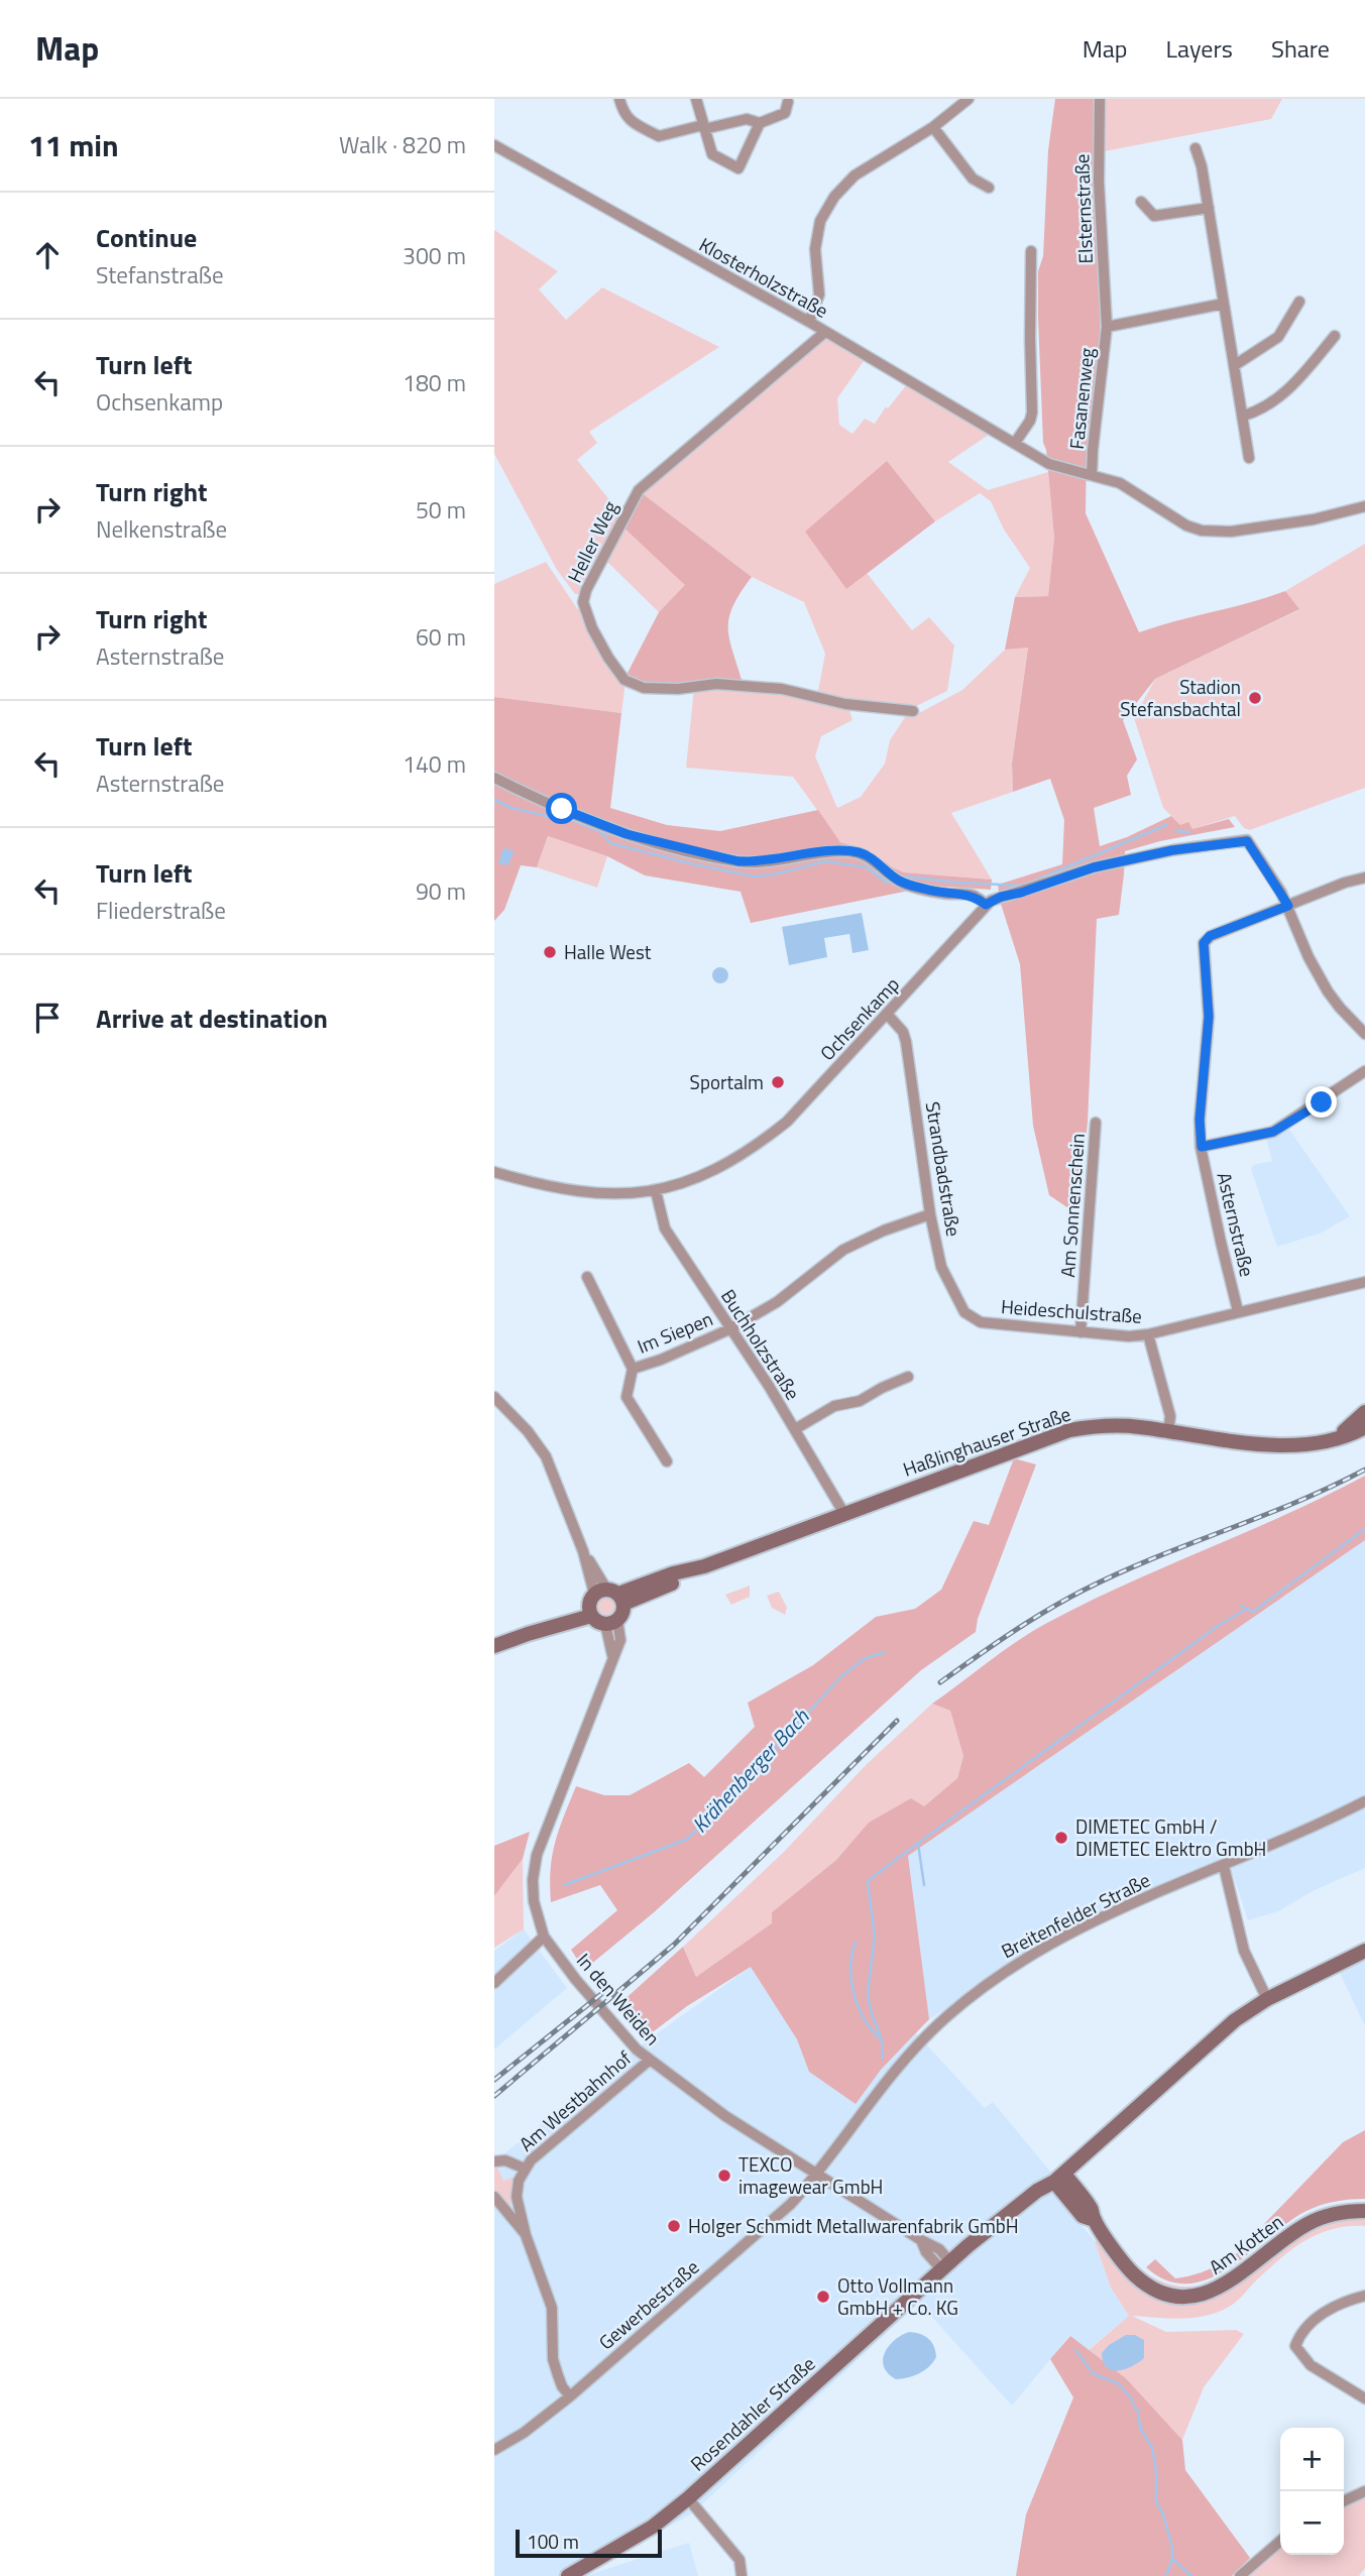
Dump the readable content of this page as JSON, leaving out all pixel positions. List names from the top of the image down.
{
  "streets": {
    "main road": ["Haßlinghauser Straße", "Am Kotten", "Rosendahler Straße"],
    "street": [
      "Elsternstraße",
      "Klosterholzstraße",
      "Fasanenweg",
      "Heller Weg",
      "Ochsenkamp",
      "Strandbadstraße",
      "Am Sonnenschein",
      "Asternstraße",
      "Heideschulstraße",
      "Im Siepen",
      "Buchholzstraße",
      "Breitenfelder Straße",
      "In den Weiden",
      "Am Westbahnhof",
      "Gewerbestraße"
    ]
  },
  "crossings": [
    ["Elsternstraße", "Fasanenweg"],
    ["Klosterholzstraße", "Fasanenweg"],
    ["Klosterholzstraße", "Heller Weg"],
    ["Ochsenkamp", "Strandbadstraße"],
    ["Ochsenkamp", "Asternstraße"],
    ["Ochsenkamp", "Buchholzstraße"],
    ["Strandbadstraße", "Heideschulstraße"],
    ["Strandbadstraße", "Im Siepen"],
    ["Am Sonnenschein", "Heideschulstraße"],
    ["Asternstraße", "Heideschulstraße"],
    ["Im Siepen", "Buchholzstraße"],
    ["Buchholzstraße", "Haßlinghauser Straße"],
    ["Breitenfelder Straße", "In den Weiden"],
    ["Breitenfelder Straße", "Gewerbestraße"],
    ["In den Weiden", "Am Westbahnhof"],
    ["In den Weiden", "Gewerbestraße"],
    ["In den Weiden", "Rosendahler Straße"],
    ["Am Westbahnhof", "Gewerbestraße"],
    ["Am Kotten", "Rosendahler Straße"]
  ],
  "water": ["Krähenberger Bach"],
  "places": [
    "Stadion Stefansbachtal",
    "Halle West",
    "Sportalm",
    "DIMETEC GmbH / DIMETEC Elektro GmbH",
    "TEXCO imagewear GmbH",
    "Holger Schmidt Metallwarenfabrik GmbH",
    "Otto Vollmann GmbH + Co. KG"
  ],
  "scale_bar": "100 m",
  "page": {
    "header": "Map",
    "nav": ["Map", "Layers", "Share"],
    "heading": ["11 min", "Walk · 820 m"],
    "list": [
      ["Continue", "Stefanstraße", "300 m"],
      ["Turn left", "Ochsenkamp", "180 m"],
      ["Turn right", "Nelkenstraße", "50 m"],
      ["Turn right", "Asternstraße", "60 m"],
      ["Turn left", "Asternstraße", "140 m"],
      ["Turn left", "Fliederstraße", "90 m"],
      "Arrive at destination"
    ],
    "map_buttons": ["+", "−"],
    "scale": "100 m"
  }
}
